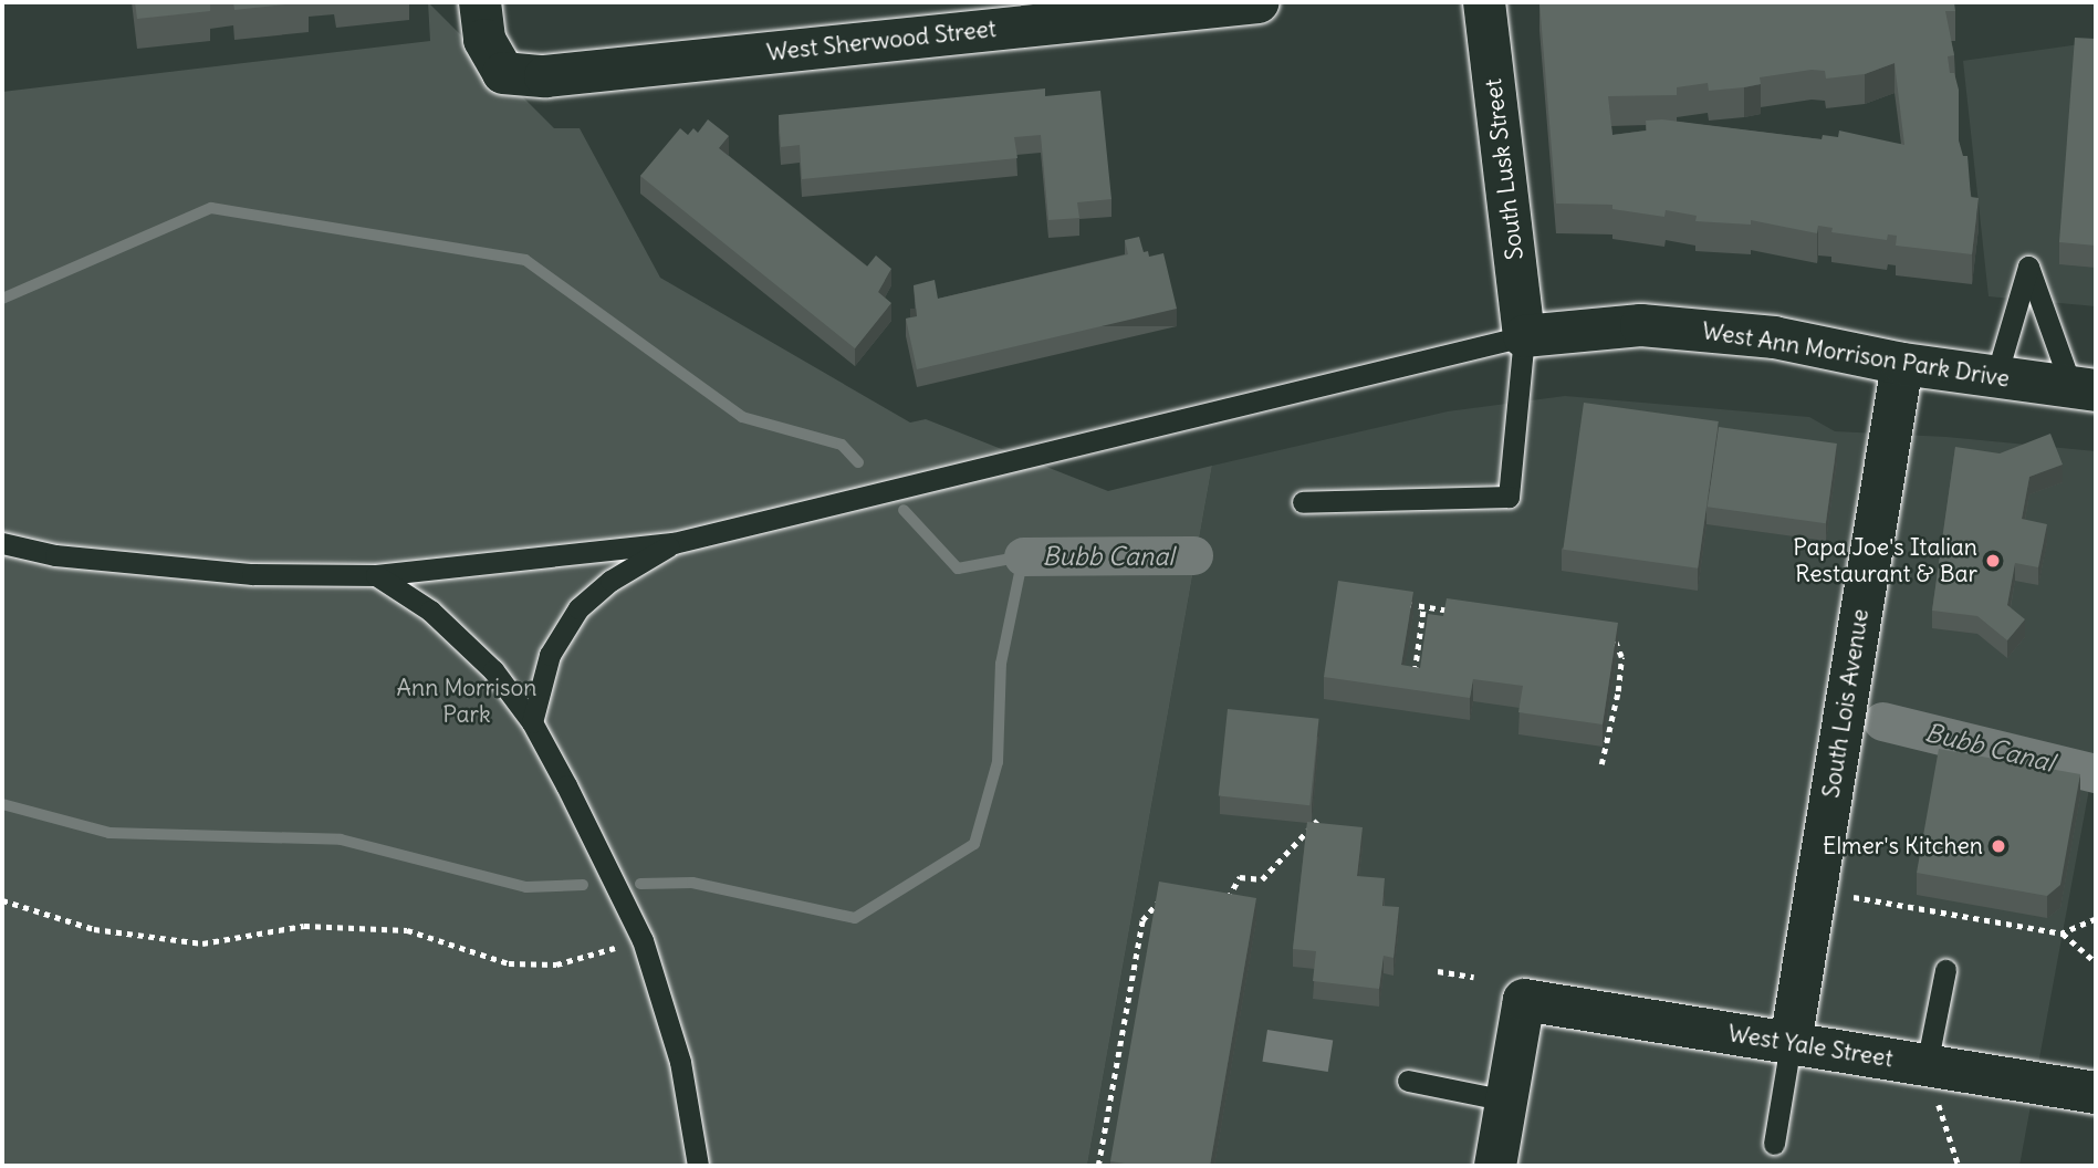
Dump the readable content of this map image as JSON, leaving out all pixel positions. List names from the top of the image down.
{
  "streets": {
    "street": [
      "West Sherwood Street",
      "South Lusk Street",
      "West Ann Morrison Park Drive",
      "South Lois Avenue",
      "West Yale Street"
    ]
  },
  "crossings": [
    ["South Lusk Street", "West Ann Morrison Park Drive"],
    ["West Ann Morrison Park Drive", "South Lois Avenue"],
    ["South Lois Avenue", "West Yale Street"]
  ],
  "water": ["Bubb Canal"],
  "parks": ["Ann Morrison Park"],
  "places": ["Papa Joe's Italian Restaurant & Bar", "Elmer's Kitchen"]
}
